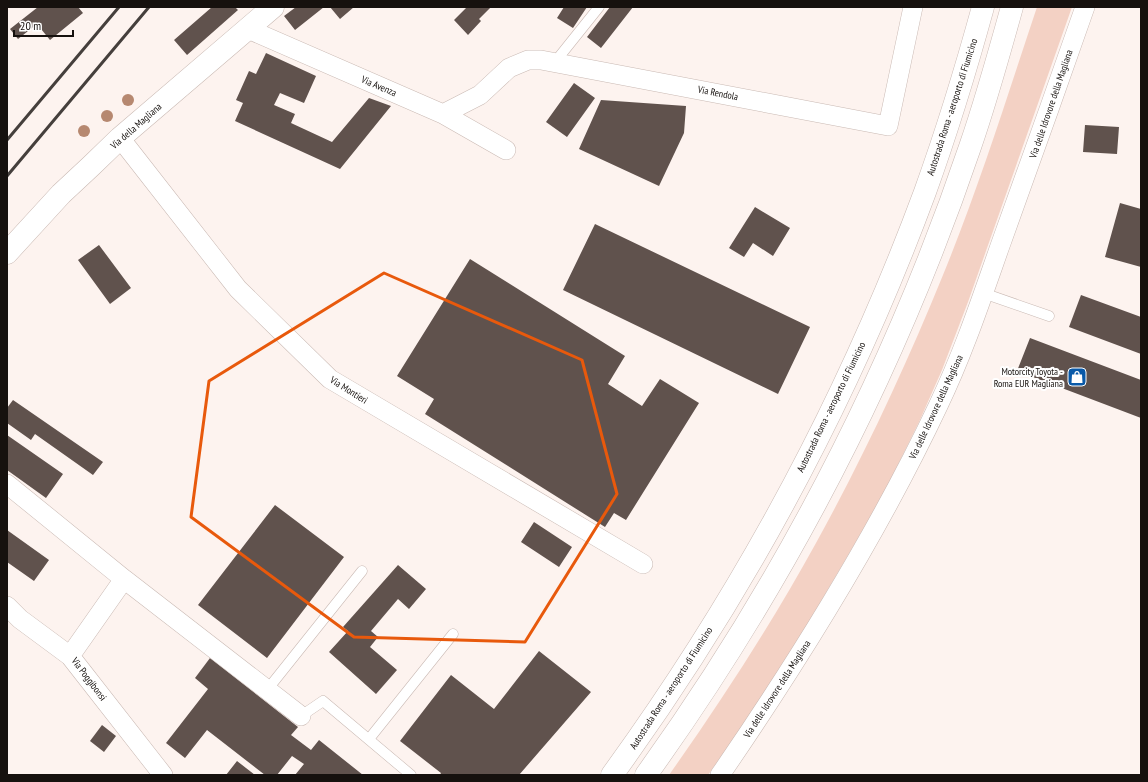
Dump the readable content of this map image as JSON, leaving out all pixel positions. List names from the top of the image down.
{
  "streets": {
    "main road": ["Autostrada Roma - aeroporto di Fiumicino", "Via della Magliana"],
    "street": [
      "Via Avenza",
      "Via Rendola",
      "Via delle Idrovore della Magliana",
      "Via Montieri",
      "Via Poggibonsi"
    ]
  },
  "crossings": [
    ["Via Avenza", "Via Rendola"],
    ["Via Avenza", "Via della Magliana"],
    ["Via della Magliana", "Via Montieri"]
  ],
  "places": {
    "shop": ["Motorcity Toyota - Roma EUR Magliana"]
  },
  "scale_bar": "20 m"
}
